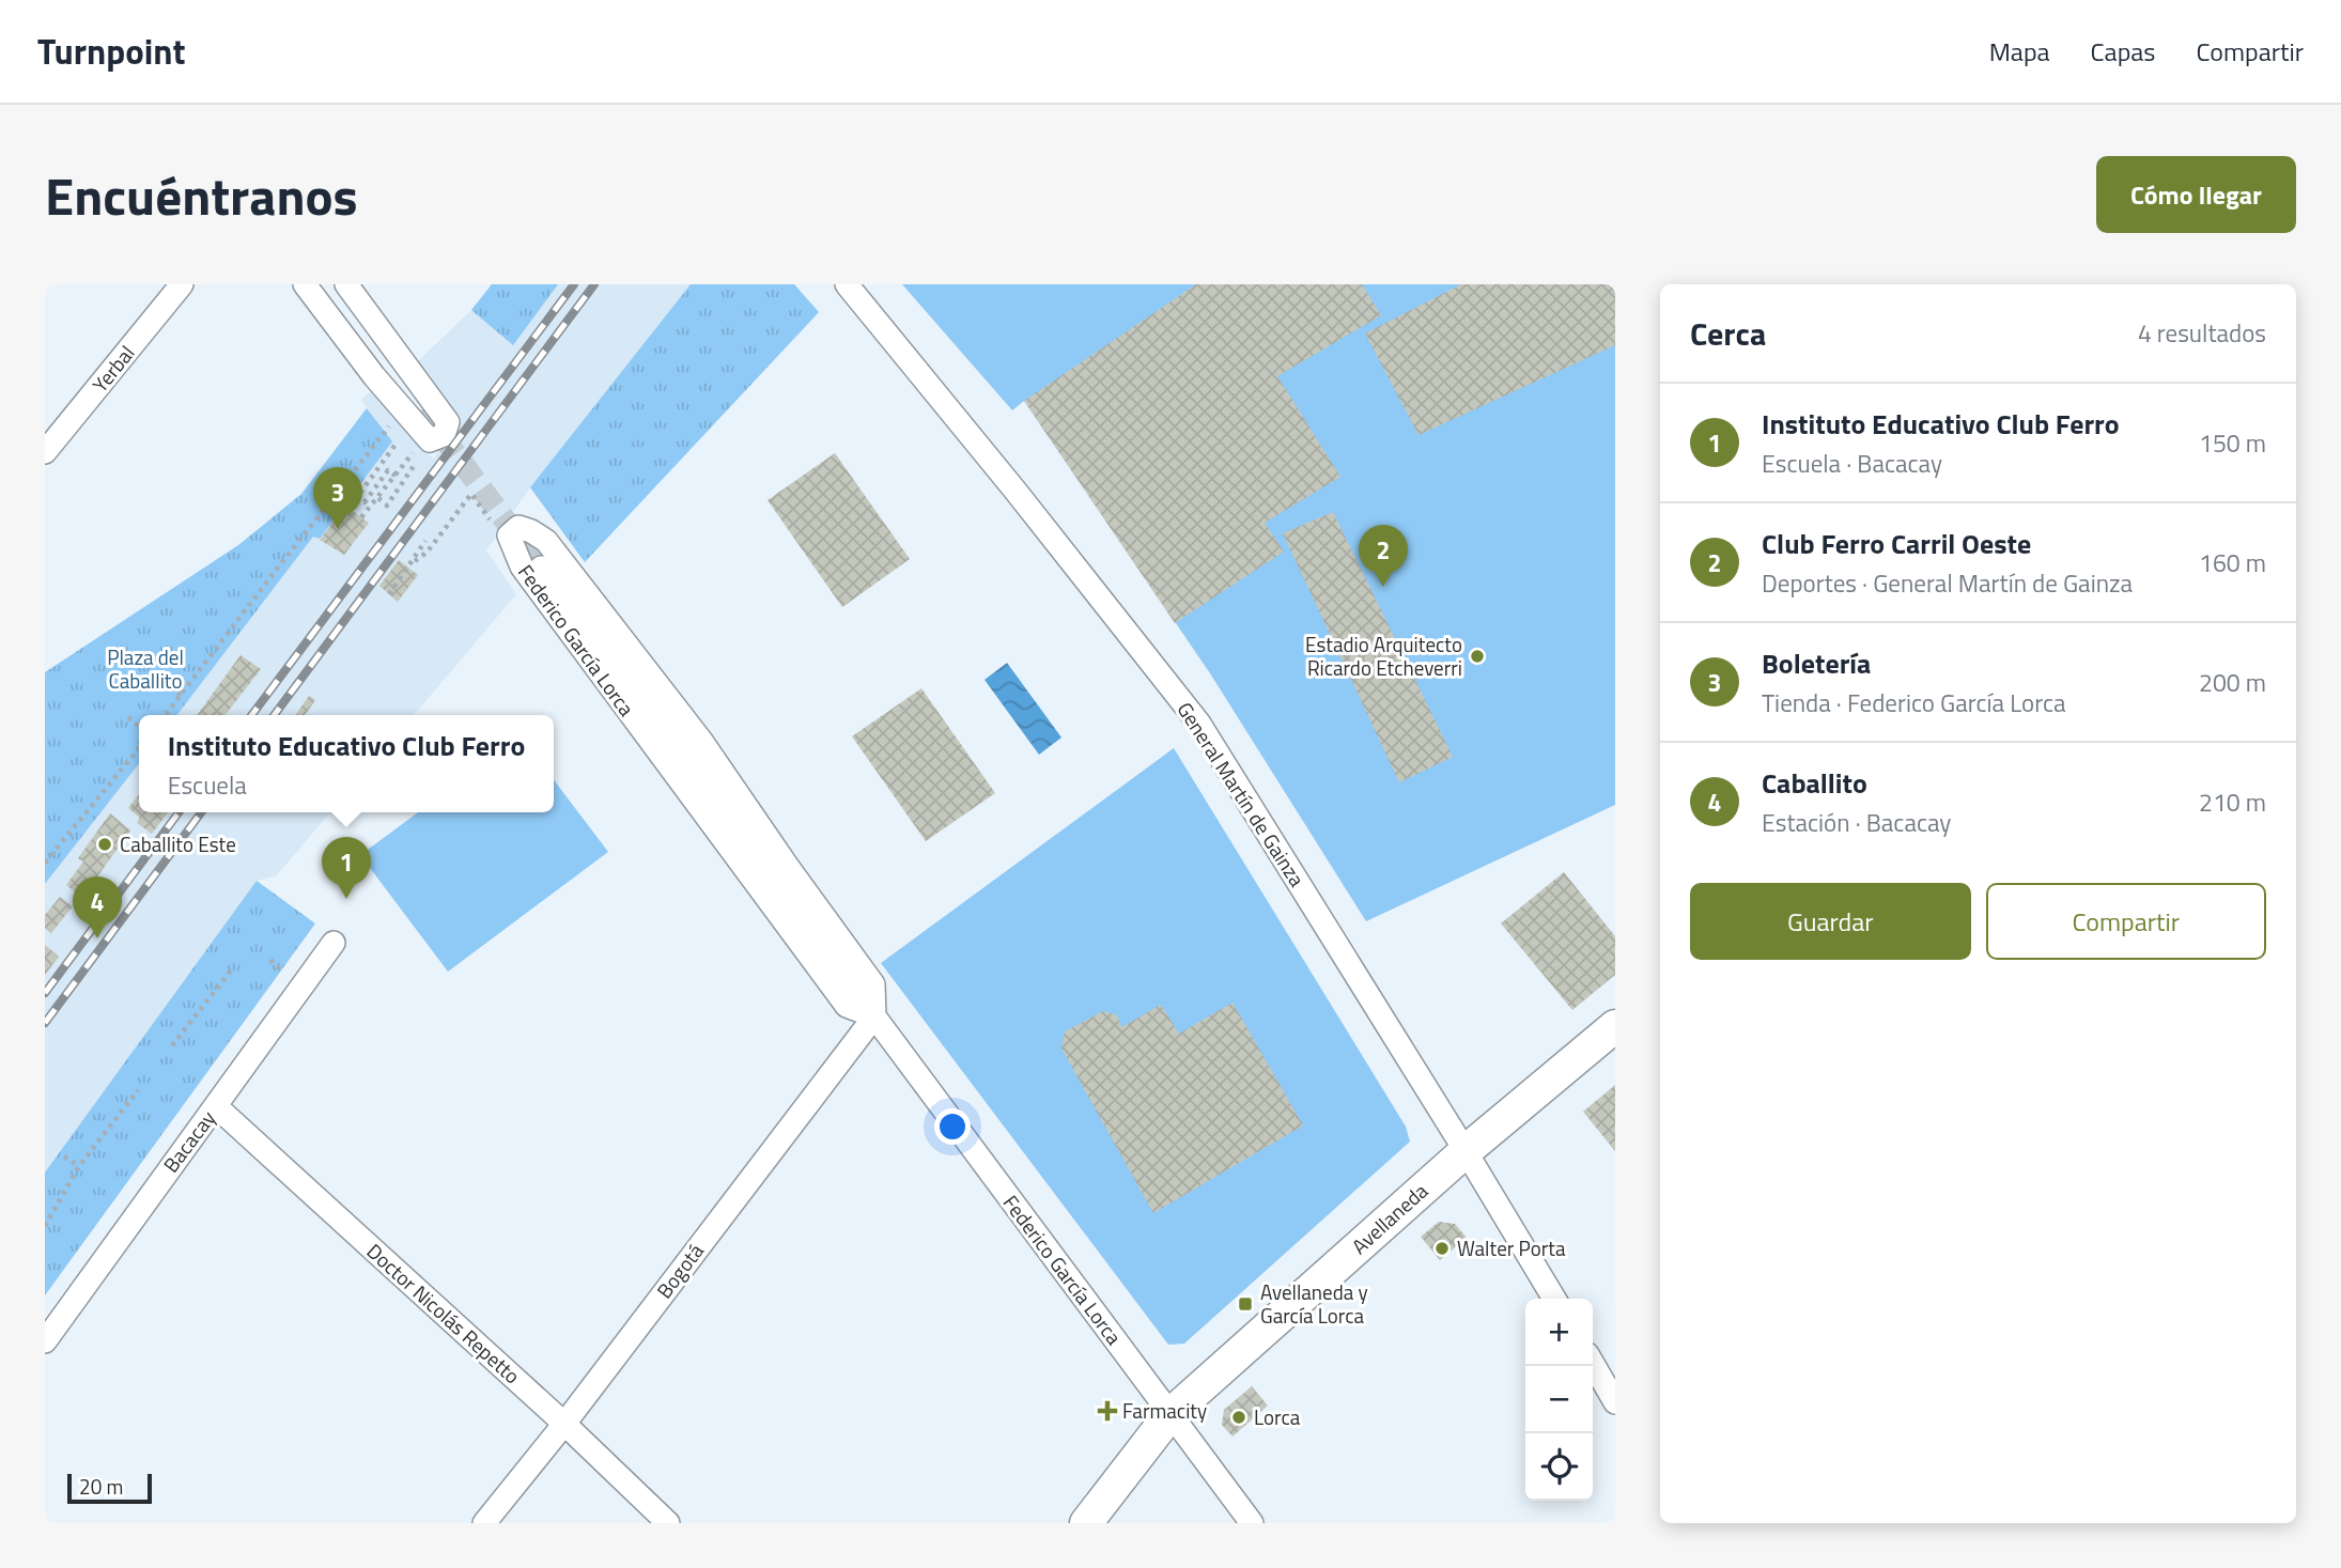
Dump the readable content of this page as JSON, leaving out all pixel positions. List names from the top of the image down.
{
  "streets": {
    "street": [
      "Yerbal",
      "Federico García Lorca",
      "General Martín de Gainza",
      "Bacacay",
      "Avellaneda",
      "Bogotá",
      "Doctor Nicolás Repetto"
    ]
  },
  "crossings": [
    ["Federico García Lorca", "Avellaneda"],
    ["Federico García Lorca", "Bogotá"],
    ["General Martín de Gainza", "Avellaneda"],
    ["Bacacay", "Doctor Nicolás Repetto"],
    ["Bogotá", "Doctor Nicolás Repetto"]
  ],
  "parks": ["Plaza del Caballito"],
  "places": {
    "other": [
      "Estadio Arquitecto Ricardo Etcheverri",
      "Caballito Este",
      "Walter Porta",
      "Lorca"
    ],
    "transit": ["Avellaneda y García Lorca"],
    "health": ["Farmacity"]
  },
  "scale_bar": "20 m",
  "page": {
    "header": "Turnpoint",
    "nav": ["Mapa", "Capas", "Compartir"],
    "title": "Encuéntranos",
    "buttons": [
      "Cómo llegar",
      ["Guardar", "Compartir"]
    ],
    "heading": ["Cerca", "4 resultados"],
    "list": [
      {
        "mark": "1",
        "name": "Instituto Educativo Club Ferro",
        "note": "Escuela · Bacacay",
        "value": "150 m"
      },
      {
        "mark": "2",
        "name": "Club Ferro Carril Oeste",
        "note": "Deportes · General Martín de Gainza",
        "value": "160 m"
      },
      {
        "mark": "3",
        "name": "Boletería",
        "note": "Tienda · Federico García Lorca",
        "value": "200 m"
      },
      {
        "mark": "4",
        "name": "Caballito",
        "note": "Estación · Bacacay",
        "value": "210 m"
      }
    ],
    "pins": [
      "3",
      "2",
      "1",
      "4"
    ],
    "popup": ["Instituto Educativo Club Ferro", "Escuela"],
    "map_buttons": ["+", "−"],
    "scale": "20 m"
  }
}
